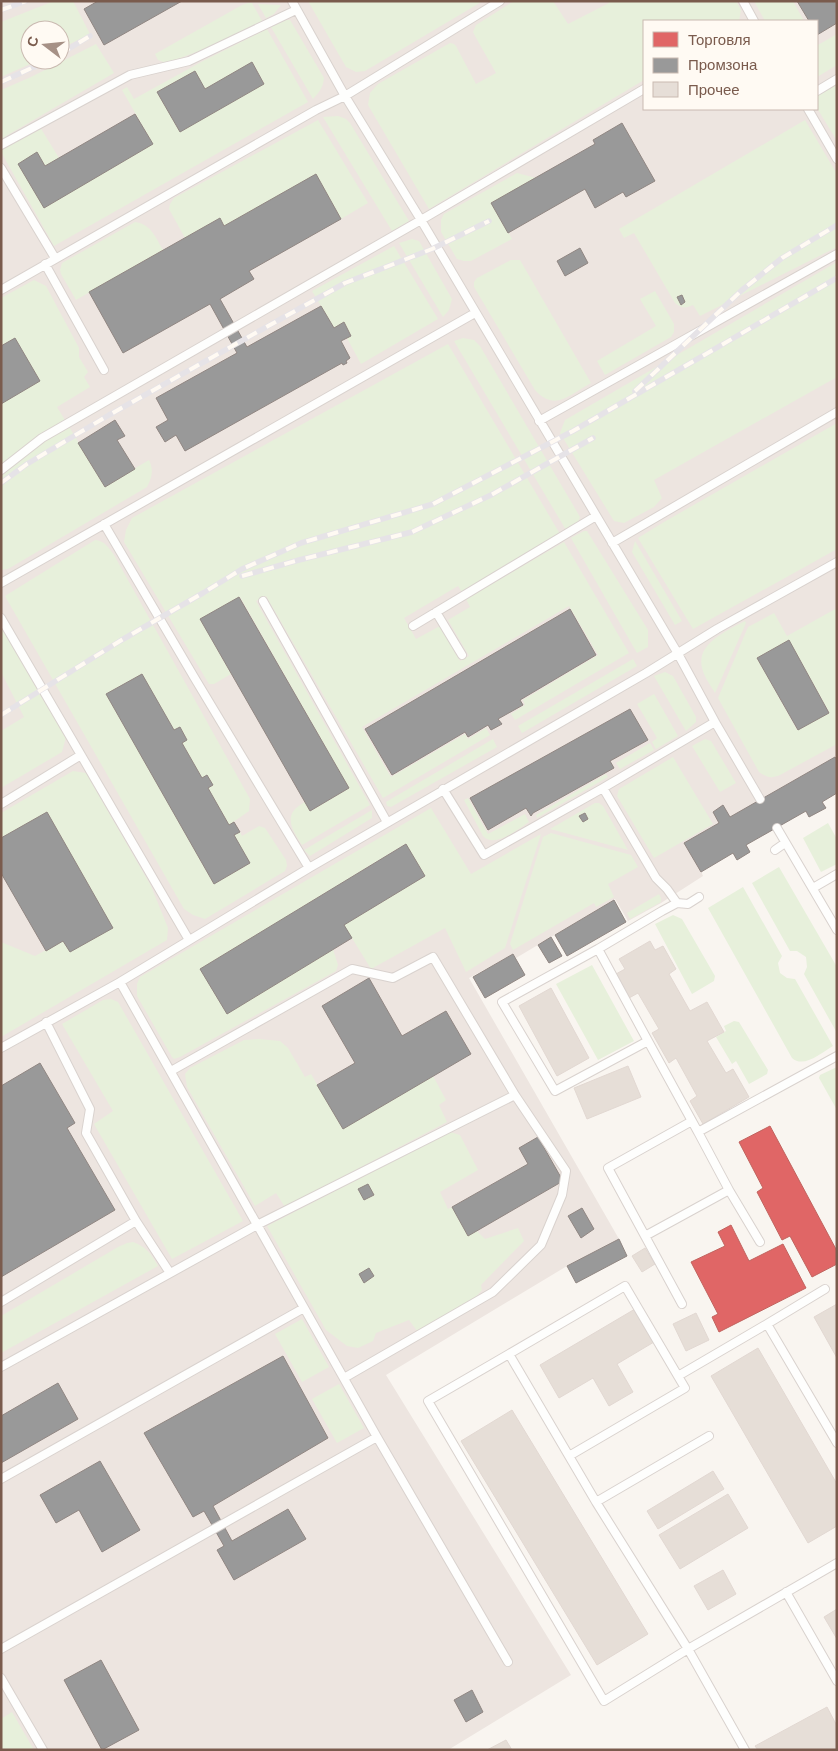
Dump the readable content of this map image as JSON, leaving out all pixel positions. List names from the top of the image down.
{
  "legend": ["Торговля", "Промзона", "Прочее"],
  "north": "left"
}
